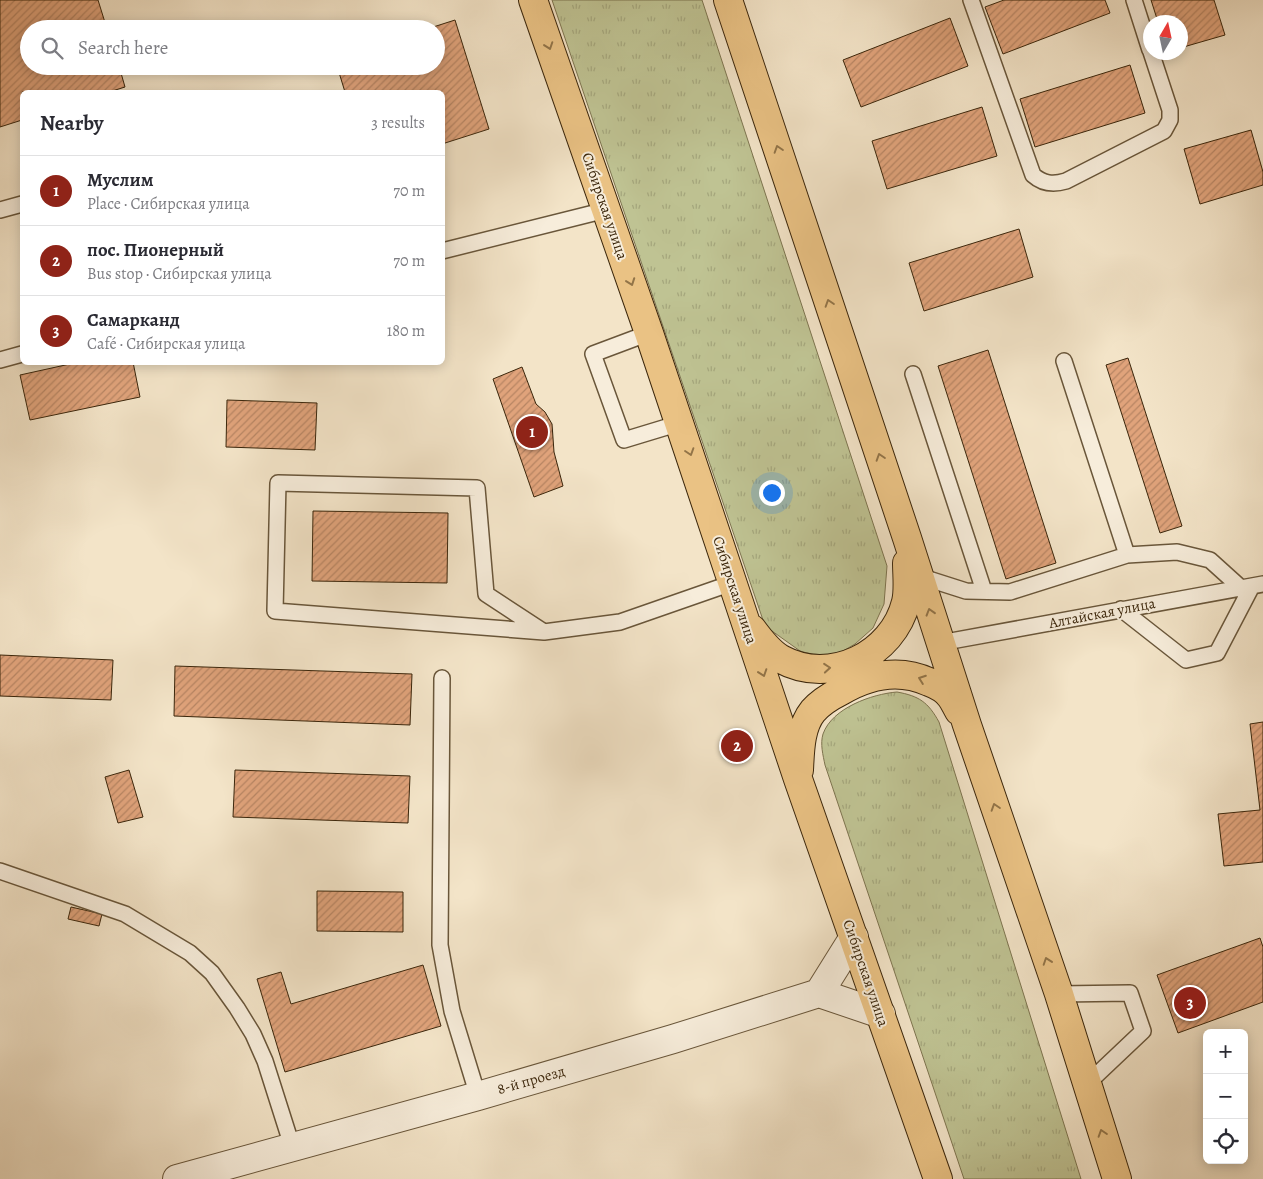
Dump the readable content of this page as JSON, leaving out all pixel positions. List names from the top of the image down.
{
  "streets": {
    "main road": ["Сибирская улица"],
    "street": ["8-й проезд"],
    "lane": ["Алтайская улица"]
  },
  "north": "top",
  "page": {
    "search": "Search here",
    "heading": ["Nearby", "3 results"],
    "list": [
      {
        "mark": "1",
        "name": "Муслим",
        "note": "Place · Сибирская улица",
        "value": "70 m"
      },
      {
        "mark": "2",
        "name": "пос. Пионерный",
        "note": "Bus stop · Сибирская улица",
        "value": "70 m"
      },
      {
        "mark": "3",
        "name": "Самарканд",
        "note": "Café · Сибирская улица",
        "value": "180 m"
      }
    ],
    "pins": ["1", "2", "3"],
    "map_buttons": ["+", "−"]
  }
}
